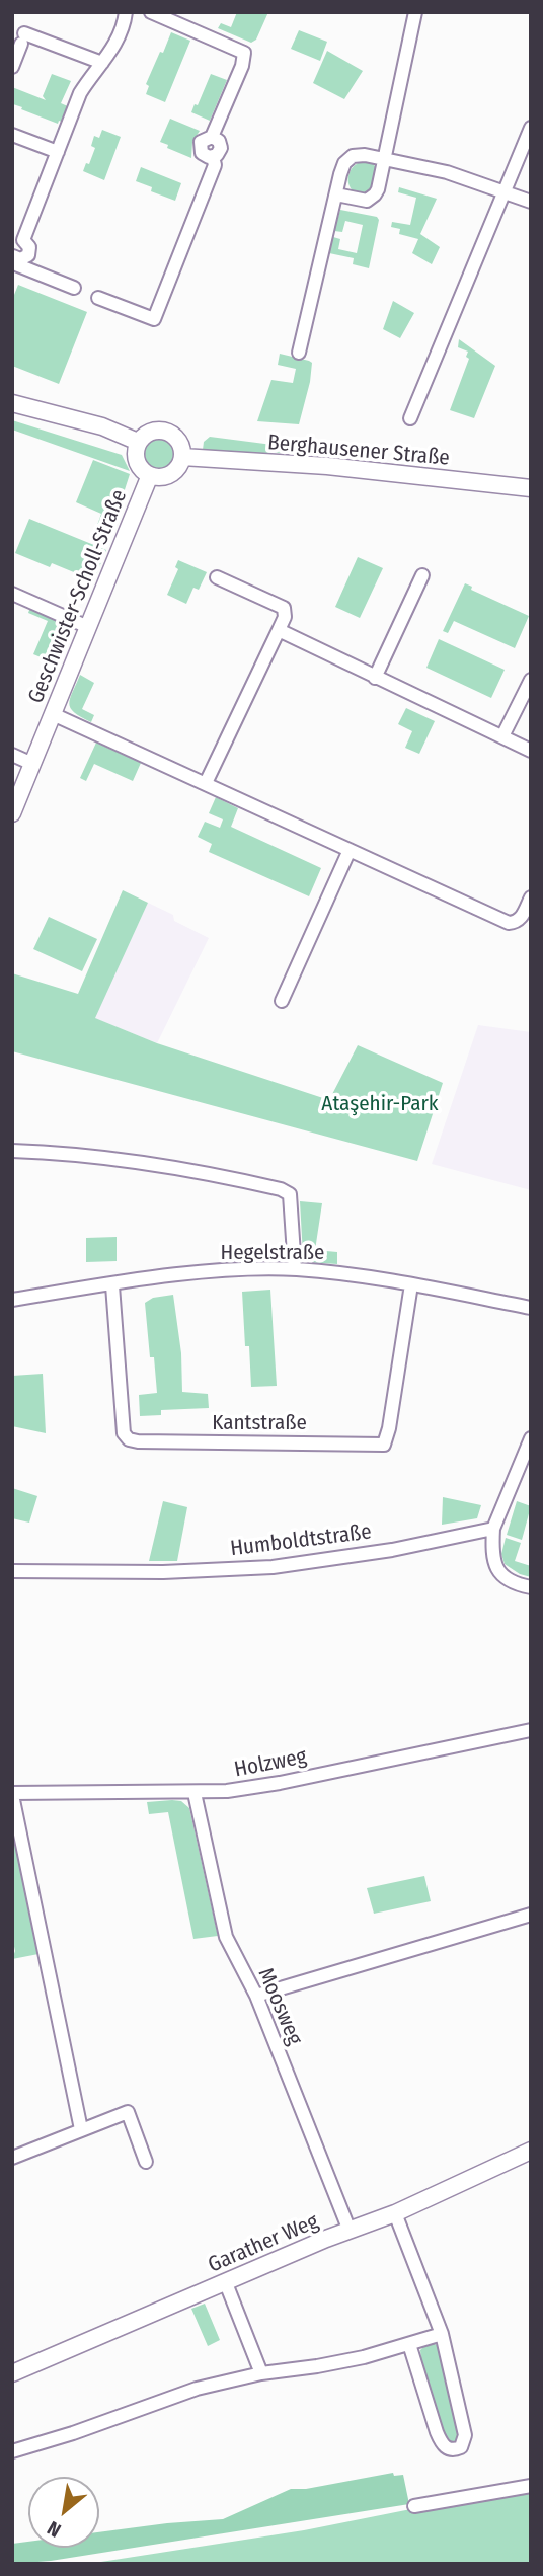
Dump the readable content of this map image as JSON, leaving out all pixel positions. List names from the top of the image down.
{
  "streets": {
    "street": [
      "Berghausener Straße",
      "Geschwister-Scholl-Straße",
      "Hegelstraße",
      "Kantstraße",
      "Humboldtstraße",
      "Holzweg",
      "Moosweg",
      "Garather Weg"
    ]
  },
  "crossings": [
    ["Berghausener Straße", "Geschwister-Scholl-Straße"],
    ["Hegelstraße", "Kantstraße"],
    ["Holzweg", "Moosweg"],
    ["Moosweg", "Garather Weg"]
  ],
  "parks": ["Ataşehir-Park"],
  "north": "bottom left"
}
